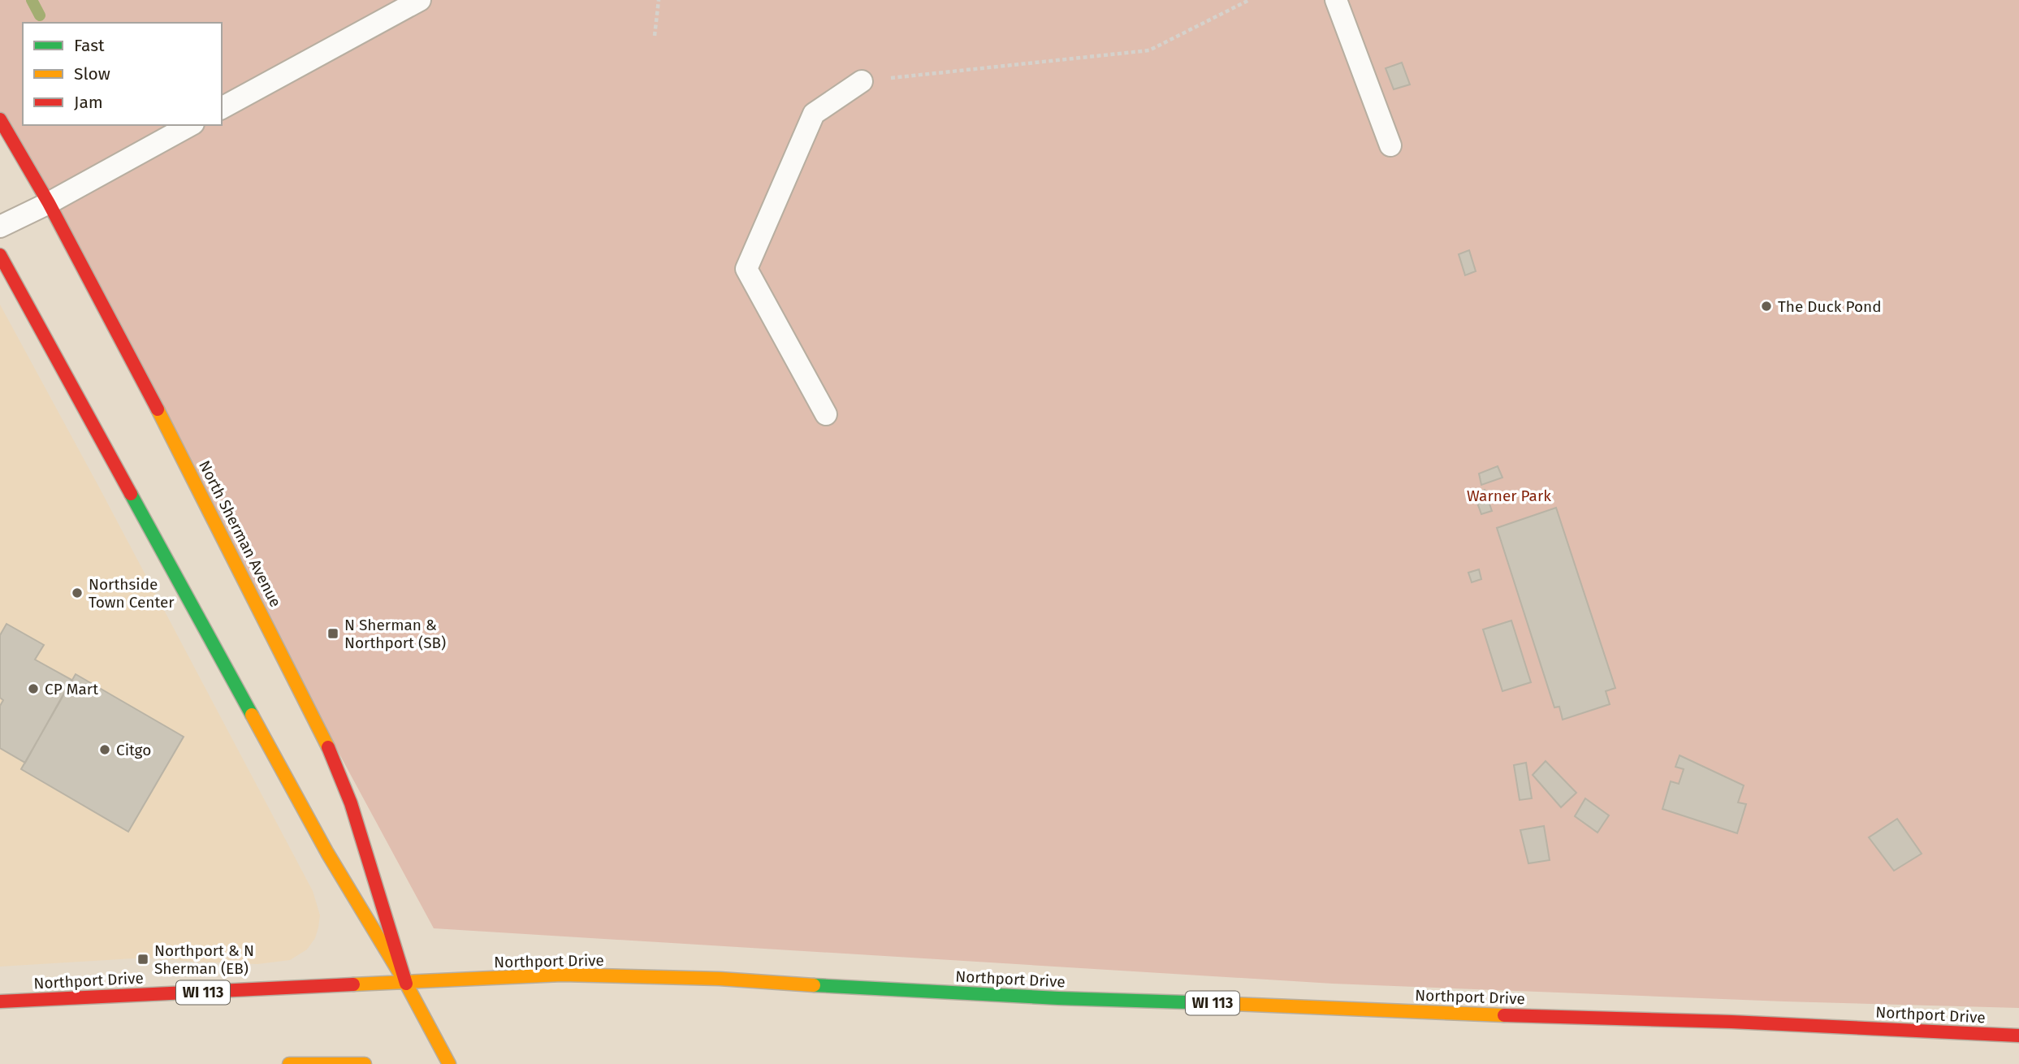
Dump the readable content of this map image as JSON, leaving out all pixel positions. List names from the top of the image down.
{
  "streets": {
    "main road": ["North Sherman Avenue", "Northport Drive", "WI 113"]
  },
  "crossings": [
    ["North Sherman Avenue", "Northport Drive"]
  ],
  "parks": ["Warner Park"],
  "places": {
    "other": [
      "The Duck Pond",
      "Northside Town Center",
      "CP Mart",
      "Citgo"
    ],
    "transit": ["N Sherman & Northport (SB)", "Northport & N Sherman (EB)"]
  },
  "legend": ["Fast", "Slow", "Jam"]
}
